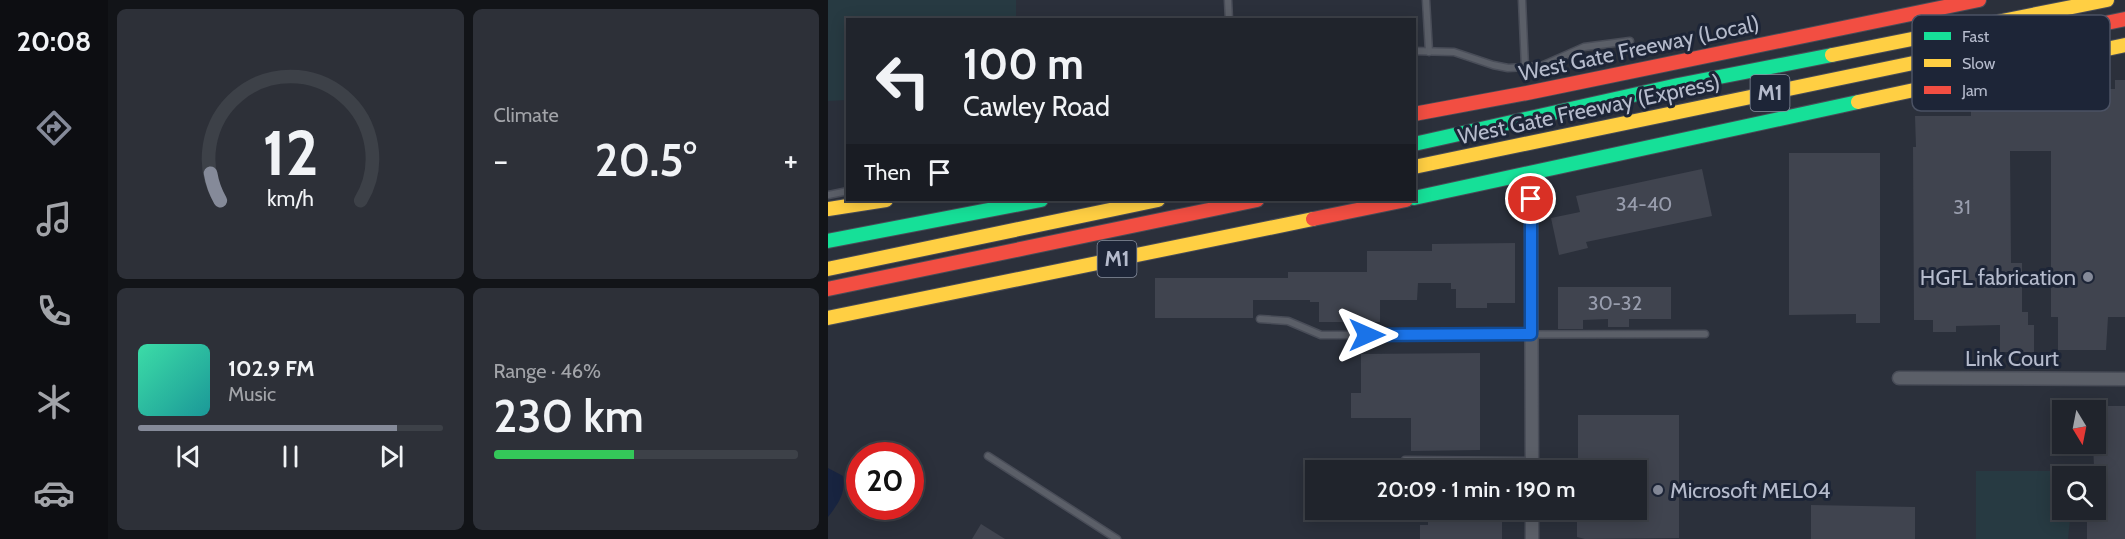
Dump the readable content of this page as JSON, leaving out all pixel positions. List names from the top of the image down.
{
  "streets": {
    "highway": ["West Gate Freeway (Local)", "M1", "West Gate Freeway (Express)"],
    "street": ["Link Court"]
  },
  "places": ["HGFL fabrication", "Microsoft MEL04"],
  "house_numbers": ["34-40", "31", "30-32"],
  "legend": ["Fast", "Slow", "Jam"],
  "north": "bottom",
  "page": {
    "tabs": "20:08",
    "tile": [
      "Climate",
      ["Range · 46%", "230 km"]
    ],
    "turn": ["100 m", "Cawley Road"],
    "heat": ["−", "20.5°", "+"],
    "then": "Then",
    "song": ["102.9 FM", "Music"],
    "limit": "20",
    "trip": "20:09 · 1 min · 190 m",
    "gauge": ["12", "km/h"]
  }
}
